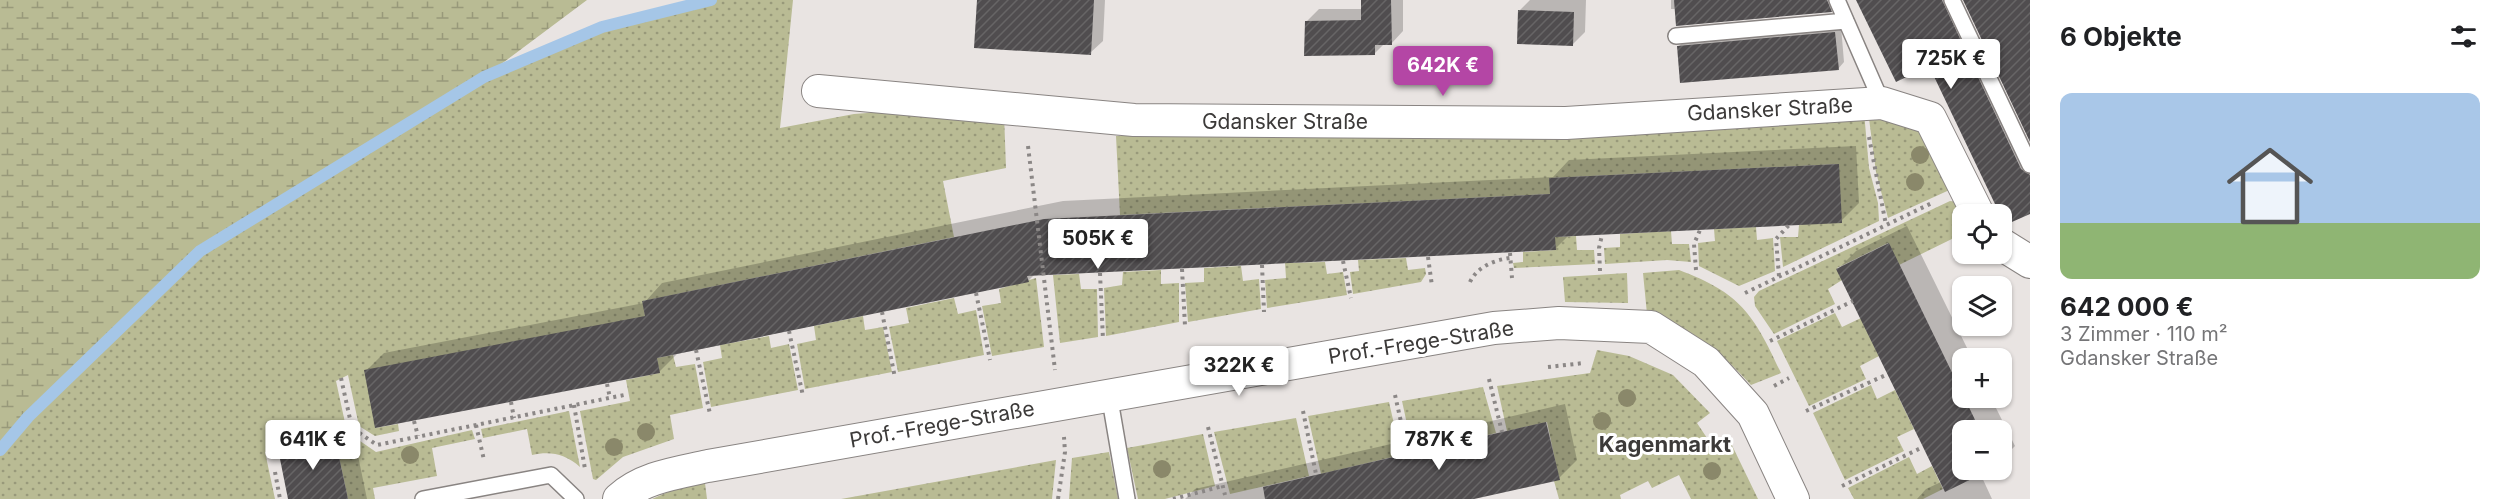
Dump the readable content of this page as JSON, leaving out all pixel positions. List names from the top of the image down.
{
  "streets": {
    "street": ["Gdansker Straße", "Prof.-Frege-Straße"]
  },
  "districts": ["Kagenmarkt"],
  "page": {
    "heading": "6 Objekte",
    "price": [
      "725K €",
      "642K €",
      "505K €",
      "322K €",
      "641K €",
      "787K €"
    ],
    "list": [
      {
        "name": "642 000 €",
        "note": "3 Zimmer · 110 m² · Gdansker Straße"
      }
    ],
    "map_buttons": ["+", "−"]
  }
}
